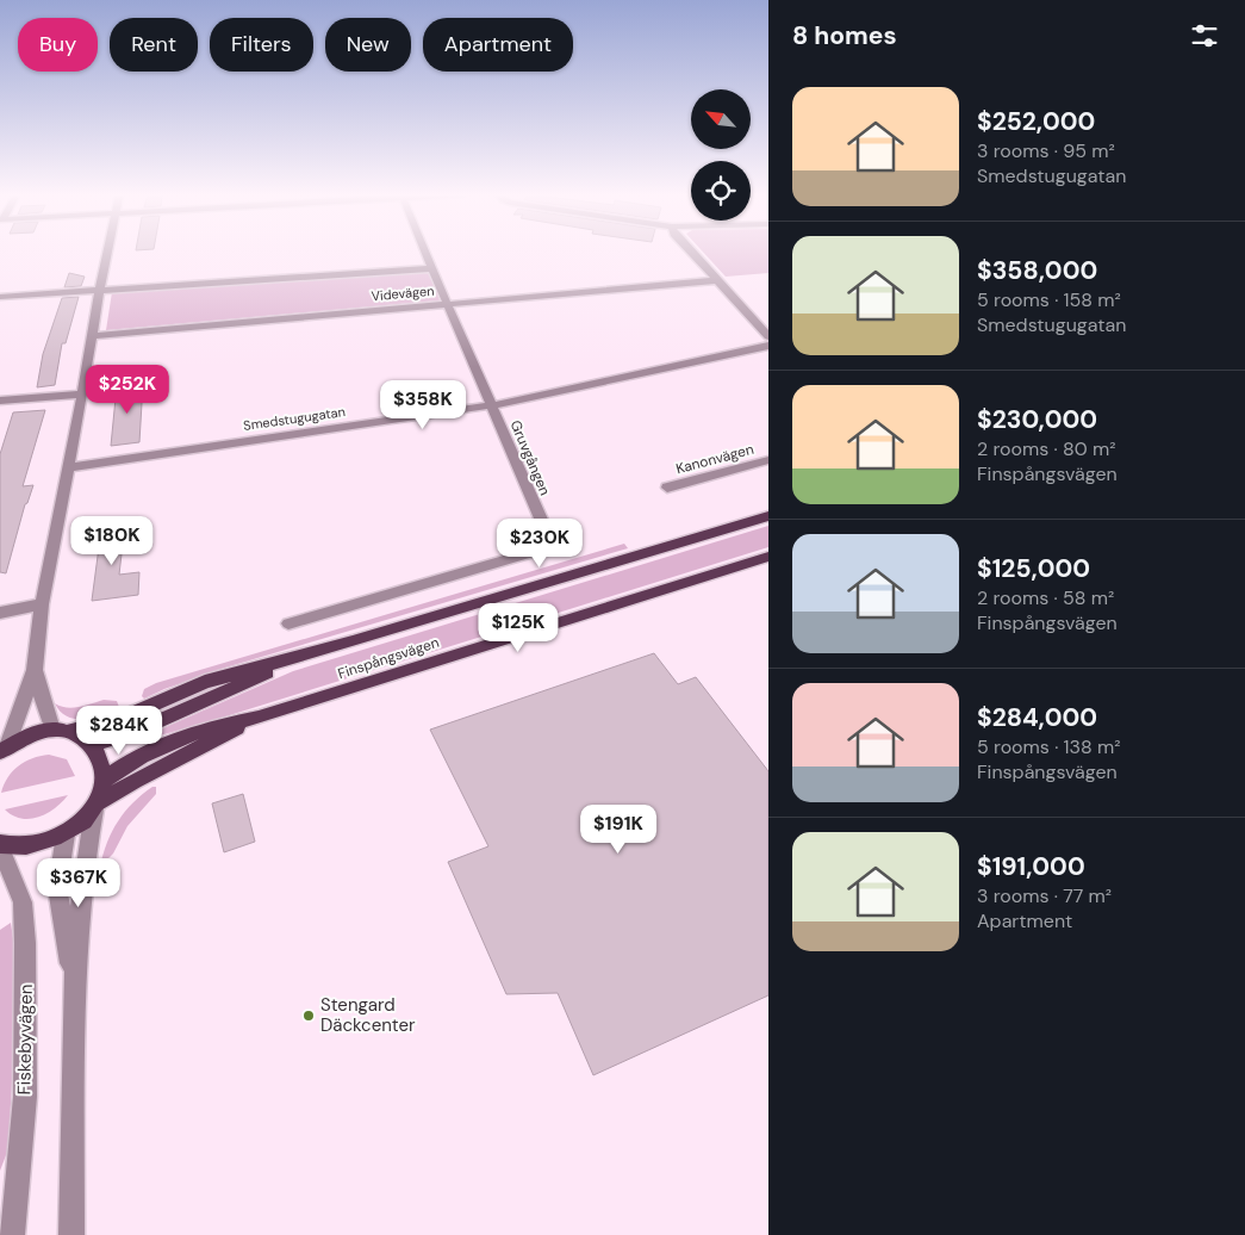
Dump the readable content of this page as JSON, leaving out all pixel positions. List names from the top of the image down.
{
  "streets": {
    "main road": ["Finspångsvägen"],
    "street": [
      "Videvägen",
      "Smedstugugatan",
      "Gruvgången",
      "Kanonvägen",
      "Fiskebyvägen"
    ]
  },
  "crossings": [
    ["Videvägen", "Gruvgången"],
    ["Smedstugugatan", "Gruvgången"],
    ["Finspångsvägen", "Fiskebyvägen"]
  ],
  "places": ["Stengard Däckcenter"],
  "north": "top left",
  "page": {
    "heading": "8 homes",
    "chip": [
      "Buy",
      "Rent",
      "Filters",
      "New",
      "Apartment"
    ],
    "list": [
      {
        "name": "$252,000",
        "note": "3 rooms · 95 m² · Smedstugugatan"
      },
      {
        "name": "$358,000",
        "note": "5 rooms · 158 m² · Smedstugugatan"
      },
      {
        "name": "$230,000",
        "note": "2 rooms · 80 m² · Finspångsvägen"
      },
      {
        "name": "$125,000",
        "note": "2 rooms · 58 m² · Finspångsvägen"
      },
      {
        "name": "$284,000",
        "note": "5 rooms · 138 m² · Finspångsvägen"
      },
      {
        "name": "$191,000",
        "note": "3 rooms · 77 m² · Apartment"
      }
    ],
    "price": [
      "$252K",
      "$358K",
      "$180K",
      "$230K",
      "$125K",
      "$284K",
      "$191K",
      "$367K"
    ]
  }
}
